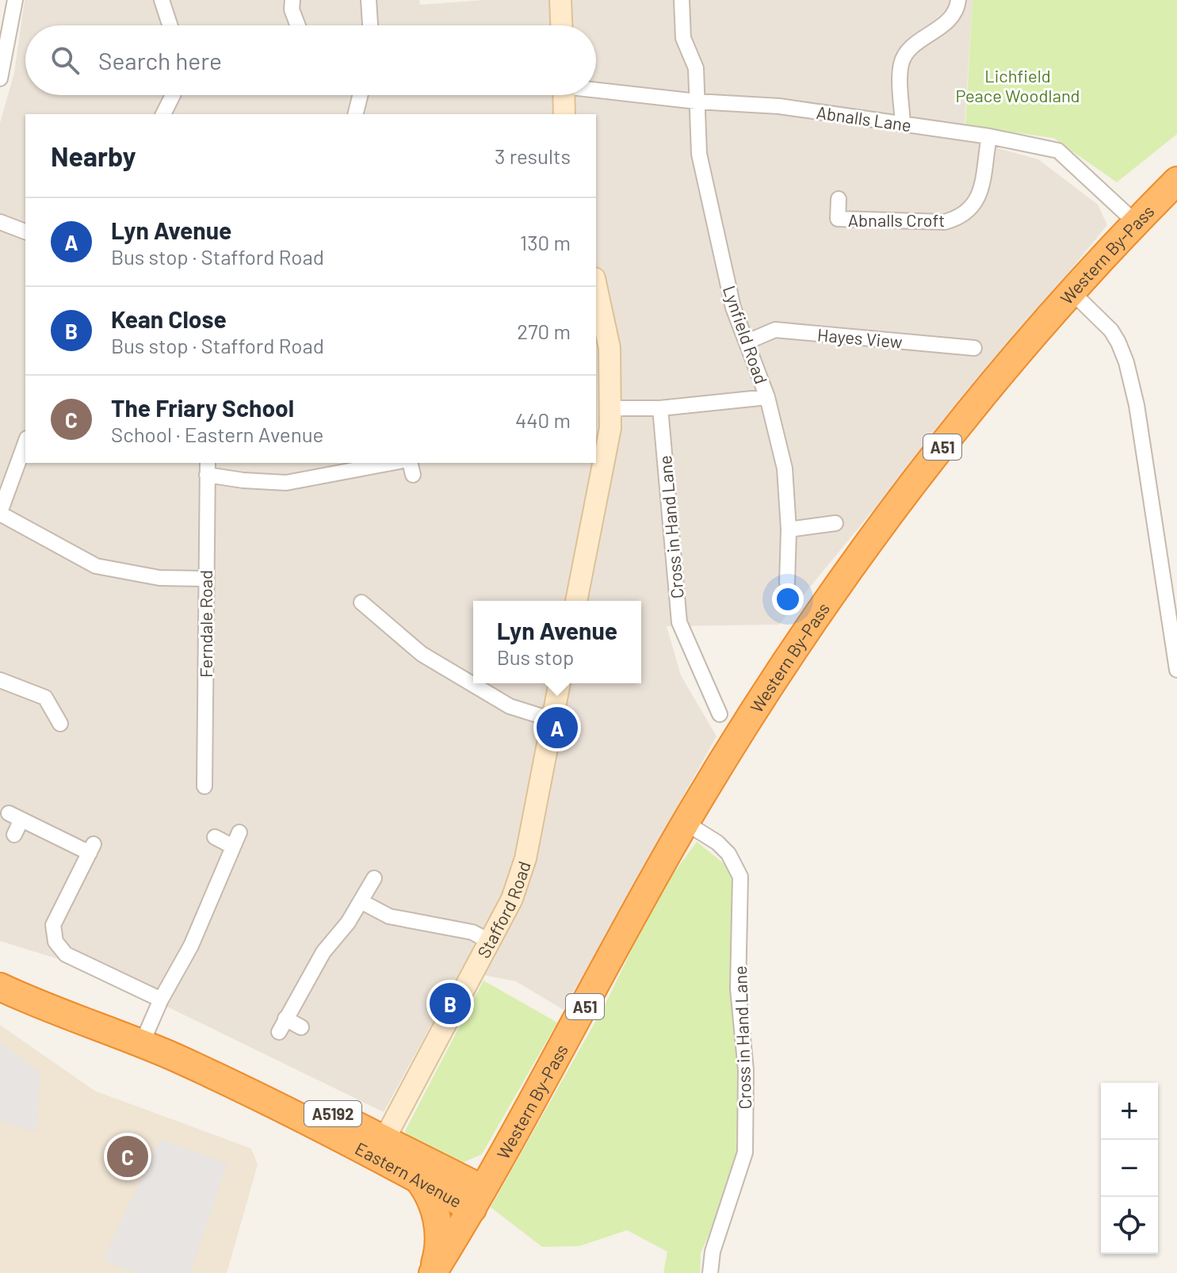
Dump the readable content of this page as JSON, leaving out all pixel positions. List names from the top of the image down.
{
  "streets": {
    "highway": [
      "Western By-Pass",
      "A51",
      "A5192",
      "Eastern Avenue"
    ],
    "street": [
      "Abnalls Lane",
      "Abnalls Croft",
      "Lynfield Road",
      "Hayes View",
      "Cross in Hand Lane",
      "Ferndale Road",
      "Stafford Road"
    ]
  },
  "crossings": [
    ["Abnalls Lane", "Abnalls Croft"],
    ["Abnalls Lane", "Western By-Pass"],
    ["Abnalls Lane", "Lynfield Road"],
    ["Western By-Pass", "A51"],
    ["Western By-Pass", "Cross in Hand Lane"],
    ["Western By-Pass", "Eastern Avenue"],
    ["Lynfield Road", "Hayes View"],
    ["A51", "Eastern Avenue"],
    ["Stafford Road", "Eastern Avenue"]
  ],
  "parks": ["Lichfield Peace Woodland"],
  "page": {
    "search": "Search here",
    "heading": ["Nearby", "3 results"],
    "list": [
      {
        "mark": "A",
        "name": "Lyn Avenue",
        "note": "Bus stop · Stafford Road",
        "value": "130 m"
      },
      {
        "mark": "B",
        "name": "Kean Close",
        "note": "Bus stop · Stafford Road",
        "value": "270 m"
      },
      {
        "mark": "C",
        "name": "The Friary School",
        "note": "School · Eastern Avenue",
        "value": "440 m"
      }
    ],
    "popup": ["Lyn Avenue", "Bus stop"],
    "pins": ["A", "B", "C"],
    "map_buttons": ["+", "−"]
  }
}
